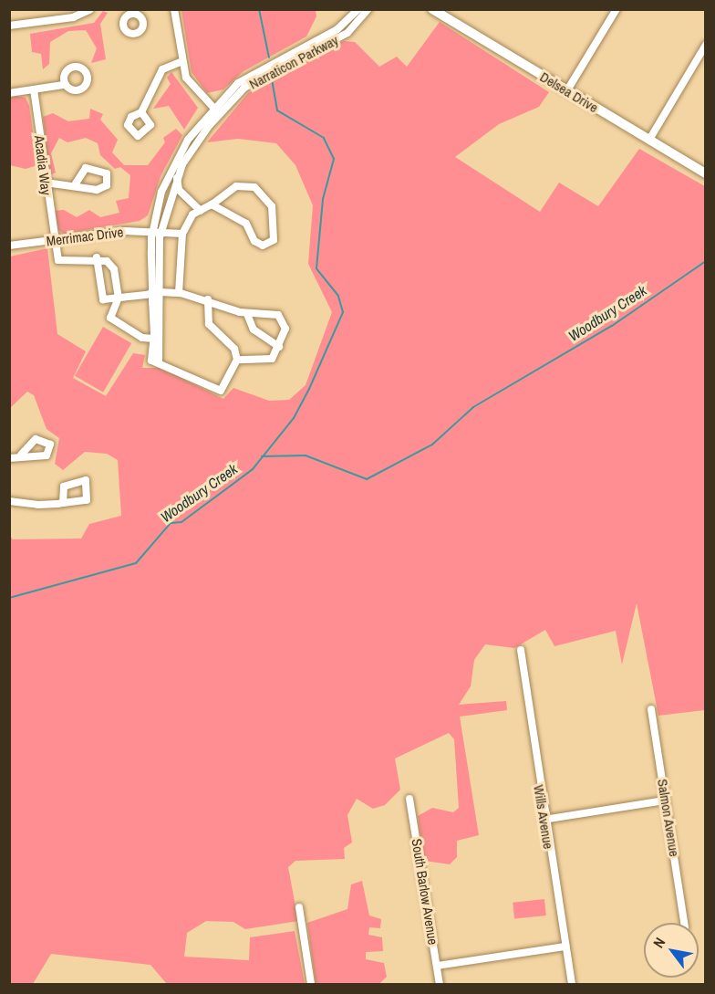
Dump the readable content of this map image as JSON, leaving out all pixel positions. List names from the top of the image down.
{
  "streets": {
    "main road": ["Delsea Drive"],
    "street": [
      "Narraticon Parkway",
      "Acadia Way",
      "Merrimac Drive",
      "Wills Avenue",
      "Salmon Avenue",
      "South Barlow Avenue"
    ]
  },
  "crossings": [
    ["Narraticon Parkway", "Merrimac Drive"],
    ["Acadia Way", "Merrimac Drive"]
  ],
  "water": ["Woodbury Creek"],
  "north": "top left"
}
